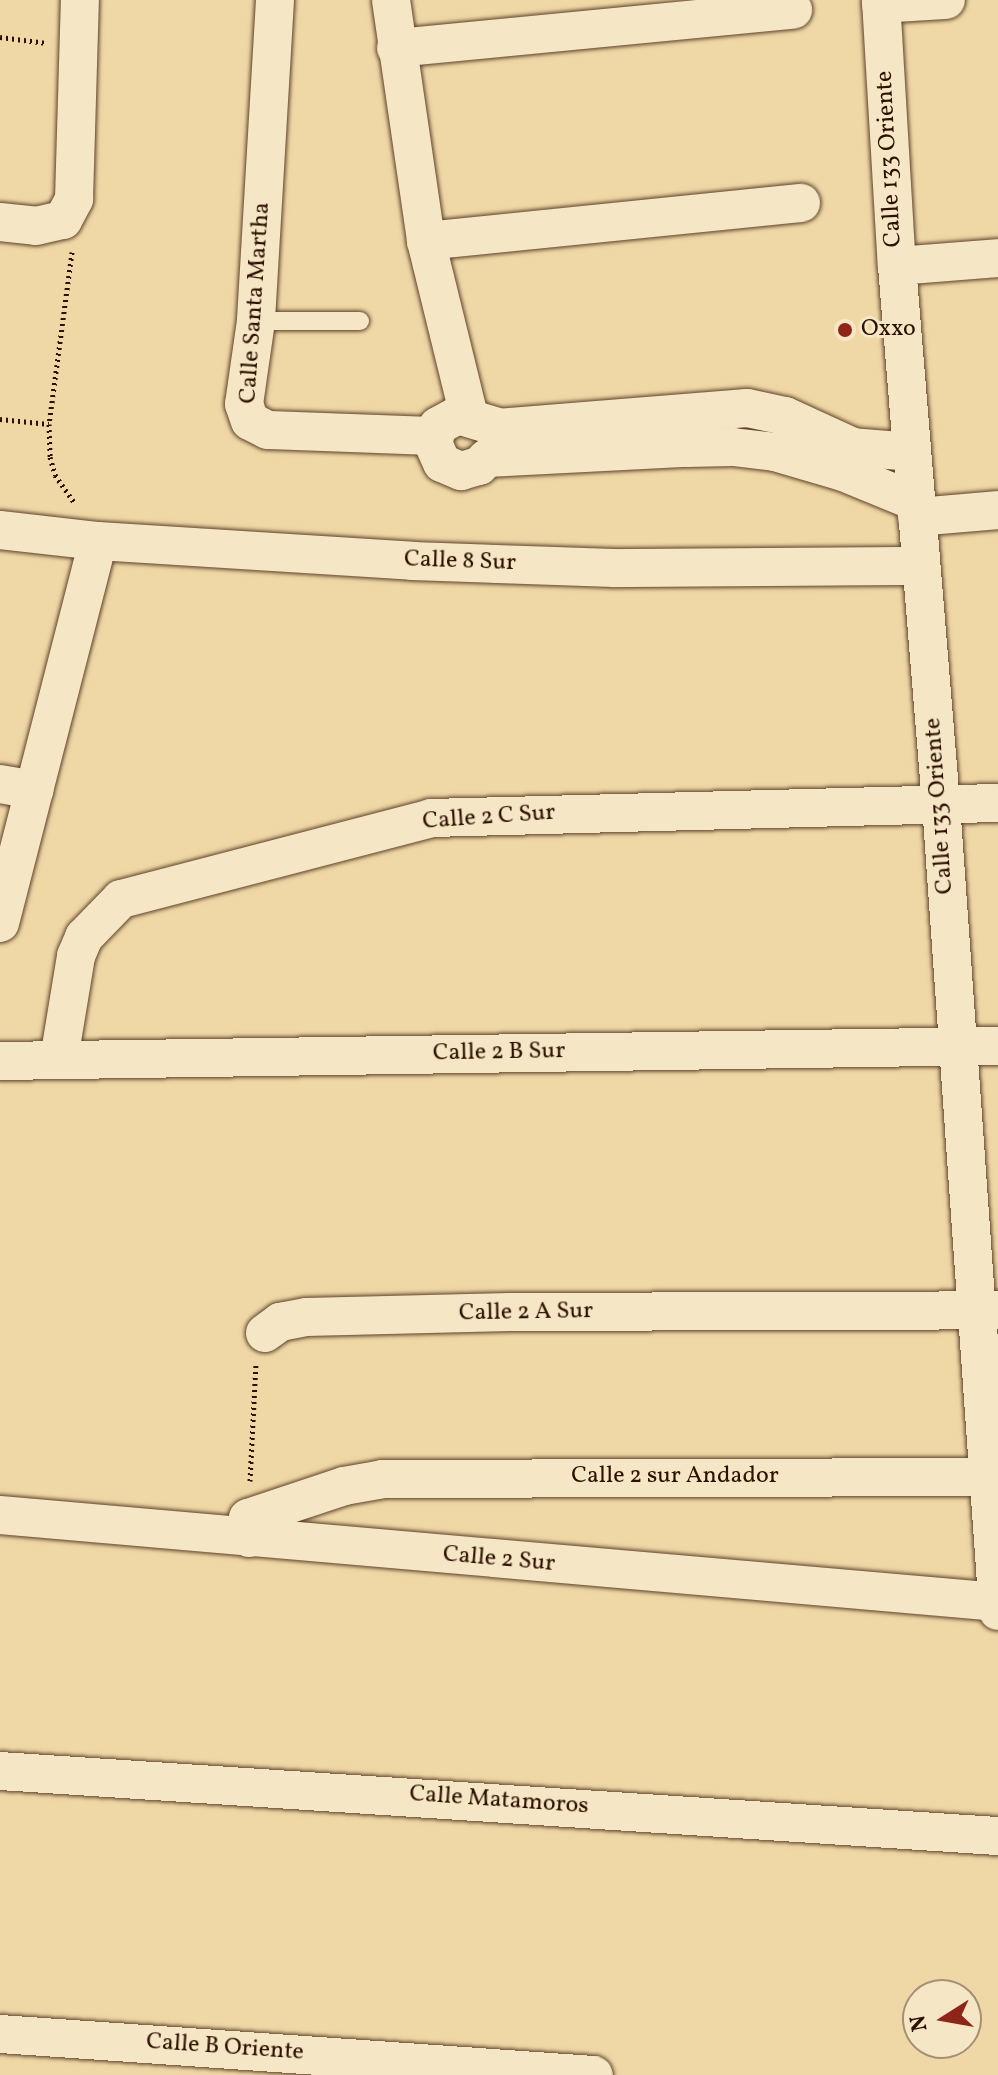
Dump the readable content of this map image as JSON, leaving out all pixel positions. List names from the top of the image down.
{
  "streets": {
    "street": [
      "Calle 133 Oriente",
      "Calle Santa Martha",
      "Calle 8 Sur",
      "Calle 2 C Sur",
      "Calle 2 B Sur",
      "Calle 2 A Sur",
      "Calle 2 sur Andador",
      "Calle 2 Sur",
      "Calle Matamoros",
      "Calle B Oriente"
    ]
  },
  "crossings": [
    ["Calle 133 Oriente", "Calle 8 Sur"],
    ["Calle 133 Oriente", "Calle 2 C Sur"],
    ["Calle 133 Oriente", "Calle 2 B Sur"],
    ["Calle 133 Oriente", "Calle 2 A Sur"],
    ["Calle 133 Oriente", "Calle 2 sur Andador"],
    ["Calle 133 Oriente", "Calle 2 Sur"],
    ["Calle 2 C Sur", "Calle 2 B Sur"],
    ["Calle 2 sur Andador", "Calle 2 Sur"]
  ],
  "places": ["Oxxo"],
  "north": "left"
}
